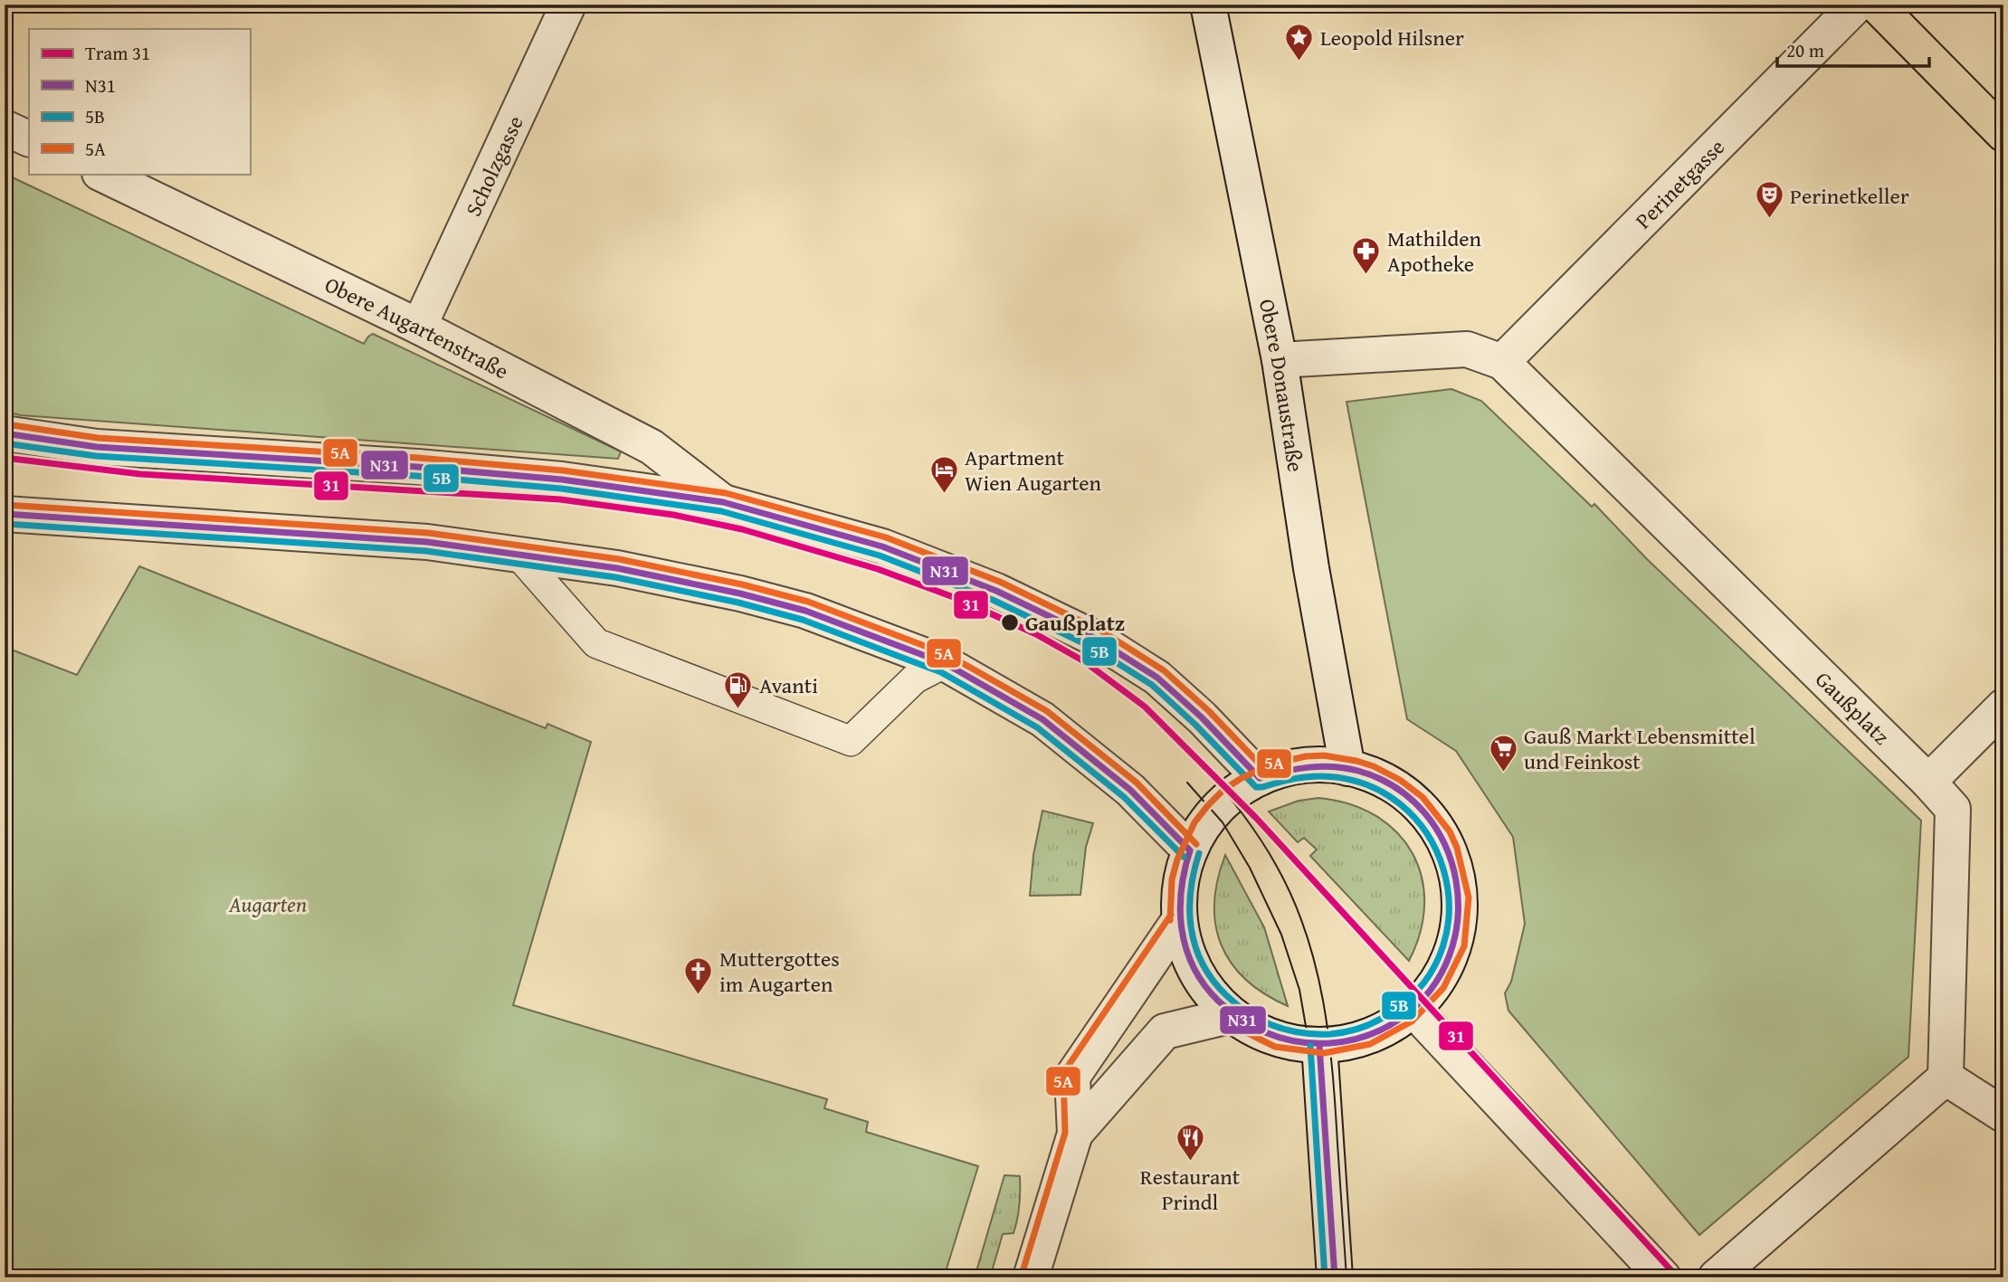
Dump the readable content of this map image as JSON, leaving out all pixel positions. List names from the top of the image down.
{
  "streets": {
    "street": [
      "Scholzgasse",
      "Perinetgasse",
      "Obere Augartenstraße",
      "Obere Donaustraße",
      "Gaußplatz"
    ]
  },
  "crossings": [
    ["Scholzgasse", "Obere Augartenstraße"],
    ["Perinetgasse", "Gaußplatz"],
    ["Obere Donaustraße", "Gaußplatz"]
  ],
  "parks": ["Augarten"],
  "places": {
    "place": ["Leopold Hilsner"],
    "theatre": ["Perinetkeller"],
    "pharmacy": ["Mathilden Apotheke"],
    "hotel": ["Apartment Wien Augarten"],
    "other": ["Gaußplatz"],
    "fuel station": ["Avanti"],
    "supermarket": ["Gauß Markt Lebensmittel und Feinkost"],
    "church": ["Muttergottes im Augarten"],
    "restaurant": ["Restaurant Prindl"]
  },
  "lines": [
    "transit line 5A",
    "transit line N31",
    "transit line 5B",
    "tram line 31"
  ],
  "legend": [
    "Tram 31",
    "N31",
    "5B",
    "5A"
  ],
  "scale_bar": "20 m"
}
